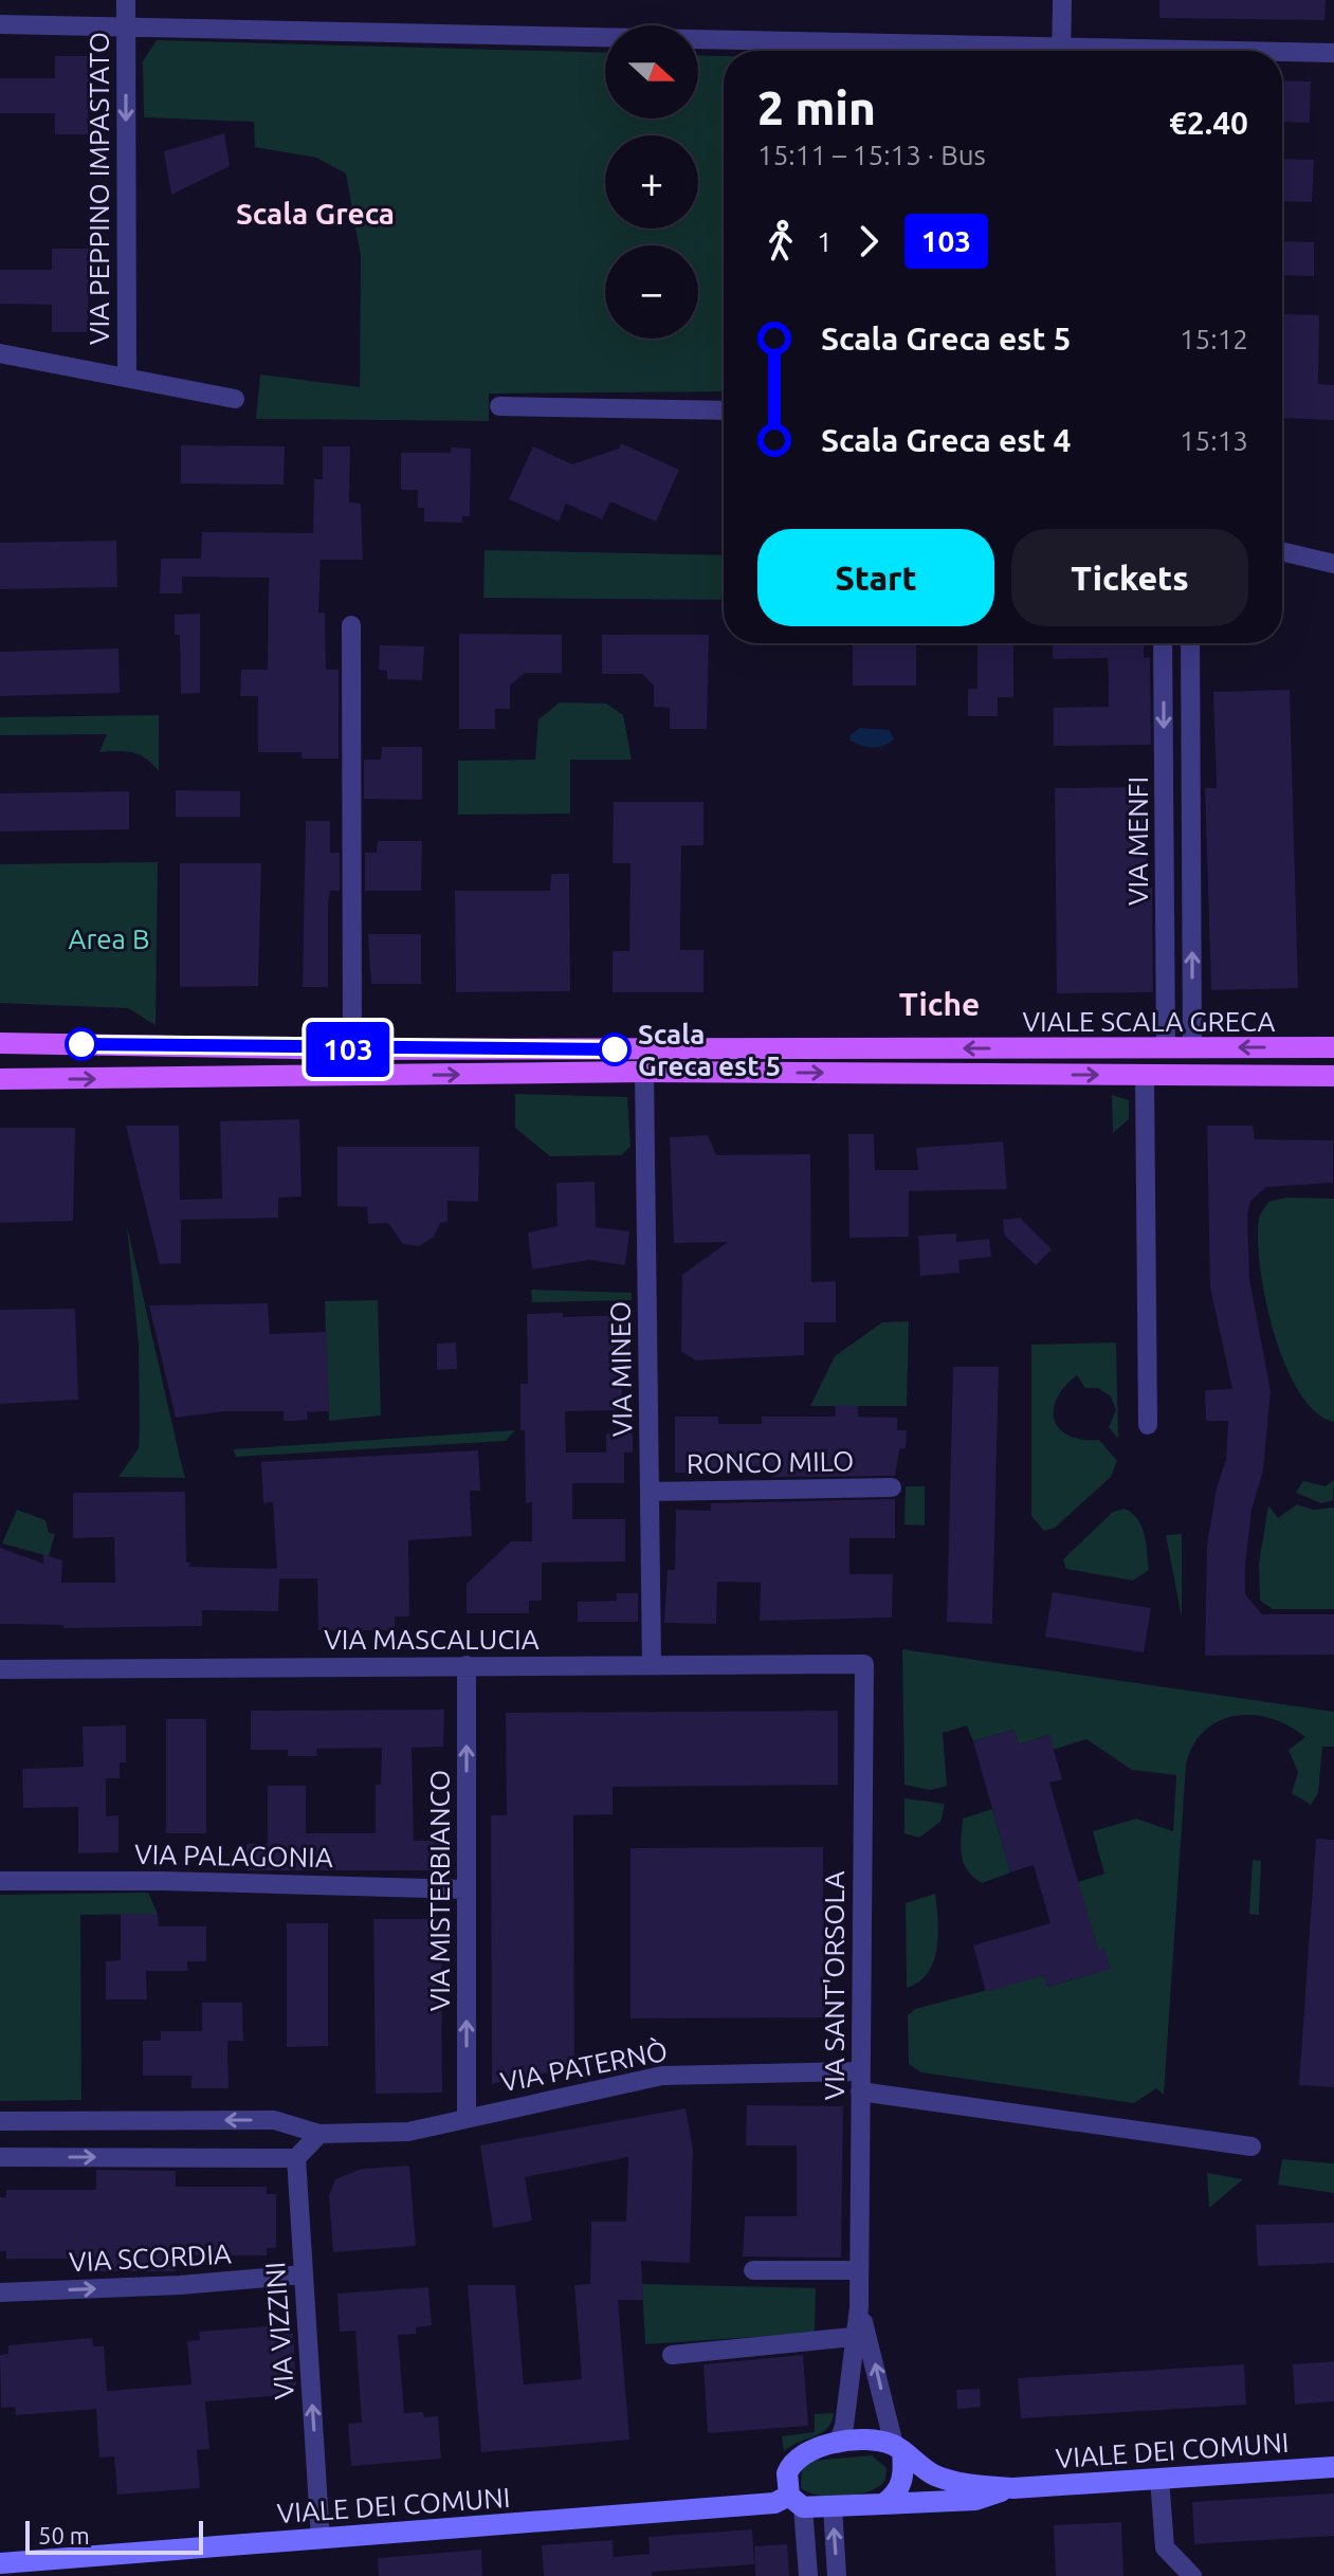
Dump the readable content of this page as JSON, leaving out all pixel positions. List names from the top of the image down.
{
  "streets": {
    "main road": ["VIALE SCALA GRECA"],
    "street": [
      "VIA PEPPINO IMPASTATO",
      "VIA MENFI",
      "VIA MINEO",
      "RONCO MILO",
      "VIA MASCALUCIA",
      "VIA PALAGONIA",
      "VIA MISTERBIANCO",
      "VIA SANT'ORSOLA",
      "VIA PATERNÒ",
      "VIA SCORDIA",
      "VIA VIZZINI",
      "VIALE DEI COMUNI"
    ]
  },
  "crossings": [
    ["VIA MENFI", "VIALE SCALA GRECA"],
    ["VIALE SCALA GRECA", "VIA MINEO"],
    ["VIA MINEO", "RONCO MILO"],
    ["VIA MINEO", "VIA MASCALUCIA"],
    ["VIA MASCALUCIA", "VIA MISTERBIANCO"],
    ["VIA MASCALUCIA", "VIA SANT'ORSOLA"],
    ["VIA PALAGONIA", "VIA MISTERBIANCO"],
    ["VIA MISTERBIANCO", "VIA PATERNÒ"],
    ["VIA SANT'ORSOLA", "VIA PATERNÒ"],
    ["VIA SCORDIA", "VIA VIZZINI"],
    ["VIA VIZZINI", "VIALE DEI COMUNI"]
  ],
  "one_way": ["VIA PEPPINO IMPASTATO", "VIA MISTERBIANCO", "VIA VIZZINI"],
  "districts": ["Scala Greca", "Tiche"],
  "parks": ["Area B"],
  "places": ["Scala Greca est 5"],
  "lines": ["bus line 103"],
  "scale_bar": "50 m",
  "north": "right",
  "page": {
    "on_map": "103",
    "map_buttons": ["+", "−"],
    "heading": ["2 min", "15:11 – 15:13 · Bus", "€2.40"],
    "legs": ["1", "103"],
    "list": [
      {
        "name": "Scala Greca est 5",
        "value": "15:12"
      },
      {
        "name": "Scala Greca est 4",
        "value": "15:13"
      }
    ],
    "buttons": ["Start", "Tickets"],
    "scale": "50 m"
  }
}
